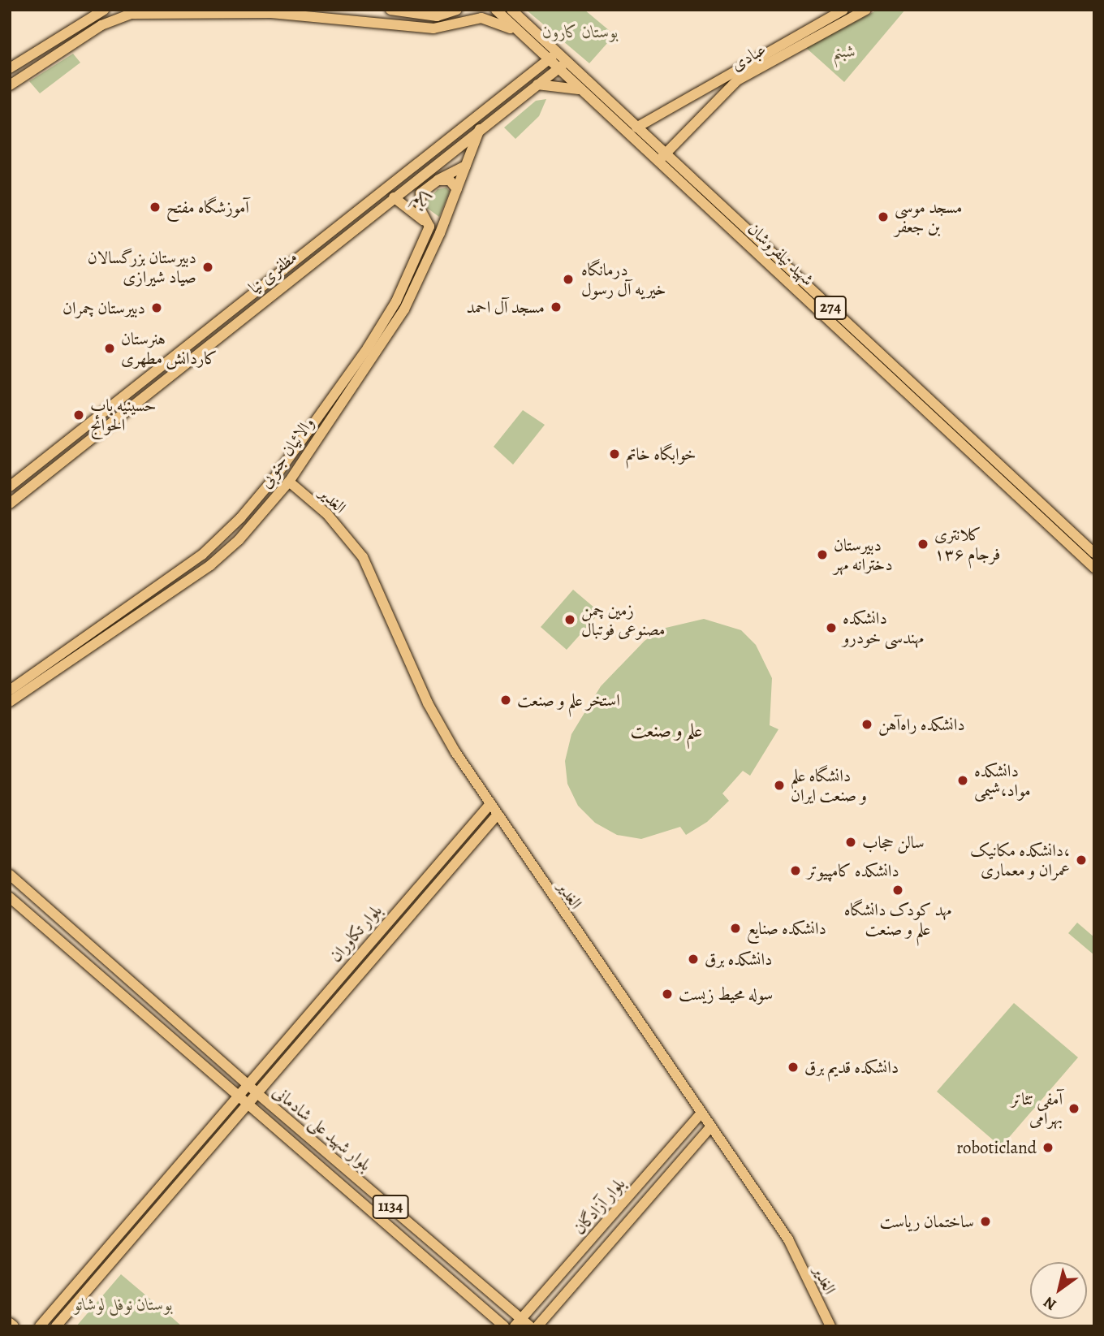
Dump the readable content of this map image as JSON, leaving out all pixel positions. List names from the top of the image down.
{
  "streets": {
    "main road": [
      "عبادی",
      "یکم",
      "شهید نیلفروشان",
      "مظفری نیا",
      "274",
      "والائیان جنوبی",
      "الغدیر",
      "بلوار تکاوران",
      "بلوار شهید علی شادمانی",
      "بلوار آزادگان",
      "1134"
    ]
  },
  "crossings": [
    ["عبادی", "شهید نیلفروشان"],
    ["یکم", "مظفری نیا"],
    ["یکم", "والائیان جنوبی"],
    ["شهید نیلفروشان", "مظفری نیا"],
    ["مظفری نیا", "والائیان جنوبی"],
    ["والائیان جنوبی", "الغدیر"],
    ["الغدیر", "بلوار تکاوران"],
    ["الغدیر", "بلوار آزادگان"],
    ["بلوار تکاوران", "بلوار شهید علی شادمانی"],
    ["بلوار تکاوران", "1134"],
    ["بلوار شهید علی شادمانی", "بلوار آزادگان"],
    ["بلوار شهید علی شادمانی", "1134"],
    ["بلوار آزادگان", "1134"]
  ],
  "districts": ["علم و صنعت"],
  "parks": ["بوستان کارون", "شبنم", "بوستان نوفل لوشاتو"],
  "places": [
    "آموزشگاه مفتح",
    "مسجد موسی بن جعفر",
    "دبیرستان بزرگسالان صیاد شیرازی",
    "درمانگاه خیریه آل رسول",
    "مسجد آل احمد",
    "دبیرستان چمران",
    "هنرستان کاردانش مطهری",
    "حسینیه باب الحوائج",
    "خوابگاه خاتم",
    "کلانتری ۱۳۶ فرجام",
    "دبیرستان دخترانه مهر",
    "زمین چمن مصنوعی فوتبال",
    "دانشکده مهندسی خودرو",
    "استخر علم و صنعت",
    "دانشکده راه‌آهن",
    "دانشکده مواد،شیمی",
    "دانشگاه علم و صنعت ایران",
    "سالن حجاب",
    "دانشکده مکانیک، عمران و معماری",
    "دانشکده کامپیوتر",
    "مهد کودک دانشگاه علم و صنعت",
    "دانشکده صنایع",
    "دانشکده برق",
    "سوله محیط زیست",
    "دانشکده قدیم برق",
    "آمفی تئاتر بهرامی",
    "roboticland",
    "ساختمان ریاست"
  ],
  "north": "bottom left"
}
